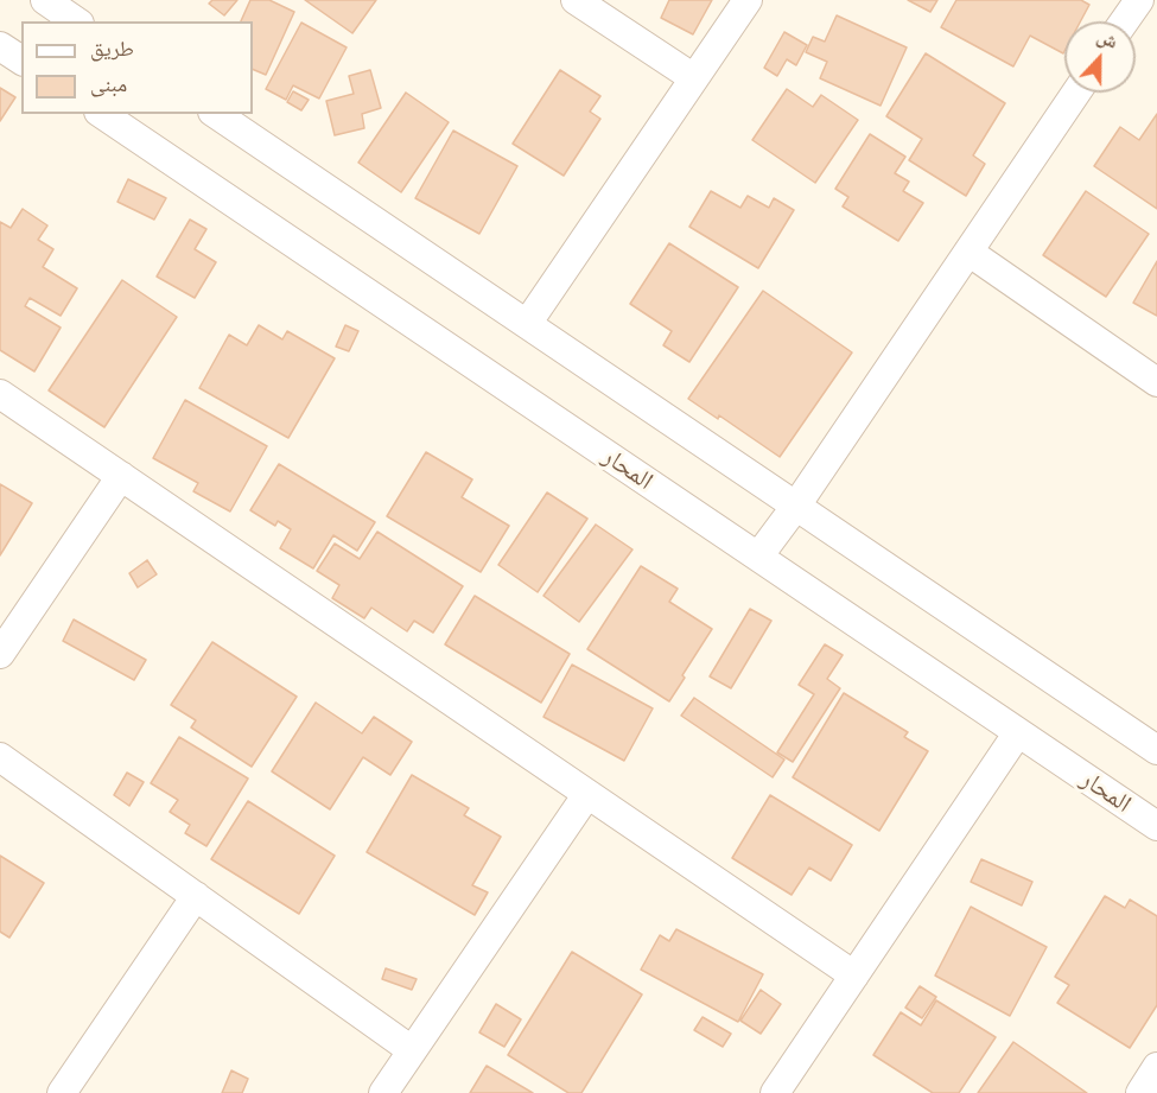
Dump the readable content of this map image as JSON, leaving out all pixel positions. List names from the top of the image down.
{
  "streets": {
    "street": ["المحار"]
  },
  "legend": ["طريق", "مبنى"],
  "north": "top"
}
